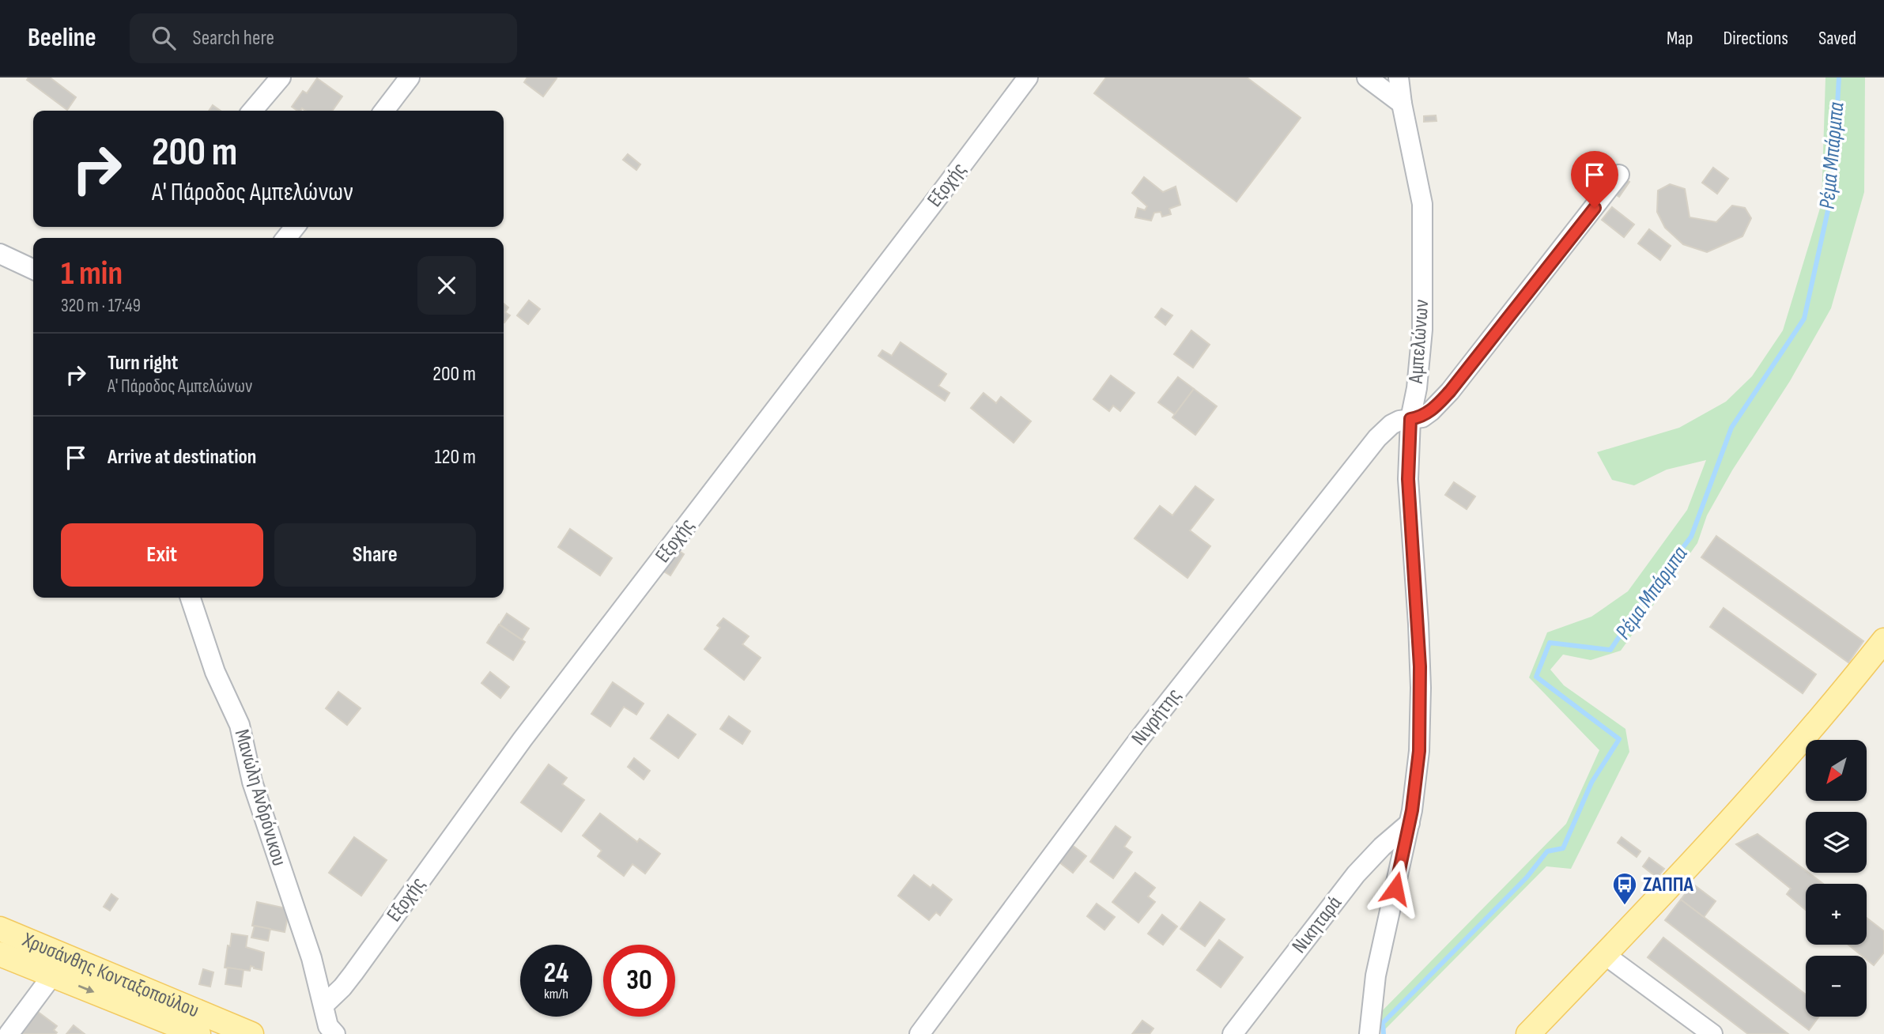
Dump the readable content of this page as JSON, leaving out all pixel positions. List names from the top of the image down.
{
  "streets": {
    "main road": ["Χρυσάνθης Κονταξοπούλου"],
    "street": [
      "Εξοχής",
      "Αμπελώνων",
      "Νιγρήτης",
      "Μανώλη Ανδρόνικου",
      "Νικηταρά"
    ]
  },
  "crossings": [
    ["Εξοχής", "Μανώλη Ανδρόνικου"],
    ["Αμπελώνων", "Νιγρήτης"],
    ["Αμπελώνων", "Νικηταρά"]
  ],
  "water": ["Ρέμα Μπάρμπα"],
  "places": {
    "bus stop": ["ΖΑΠΠΑ"]
  },
  "north": "bottom left",
  "page": {
    "header": "Beeline",
    "search": "Search here",
    "nav": ["Map", "Directions", "Saved"],
    "turn": ["200 m", "Α' Πάροδος Αμπελώνων"],
    "heading": ["1 min", "320 m · 17:49"],
    "list": [
      {
        "name": "Turn right",
        "note": "Α' Πάροδος Αμπελώνων",
        "value": "200 m"
      },
      {
        "name": "Arrive at destination",
        "value": "120 m"
      }
    ],
    "buttons": ["Exit", "Share"],
    "map_buttons": ["+", "−"],
    "speed": "24 km/h",
    "limit": "30"
  }
}
